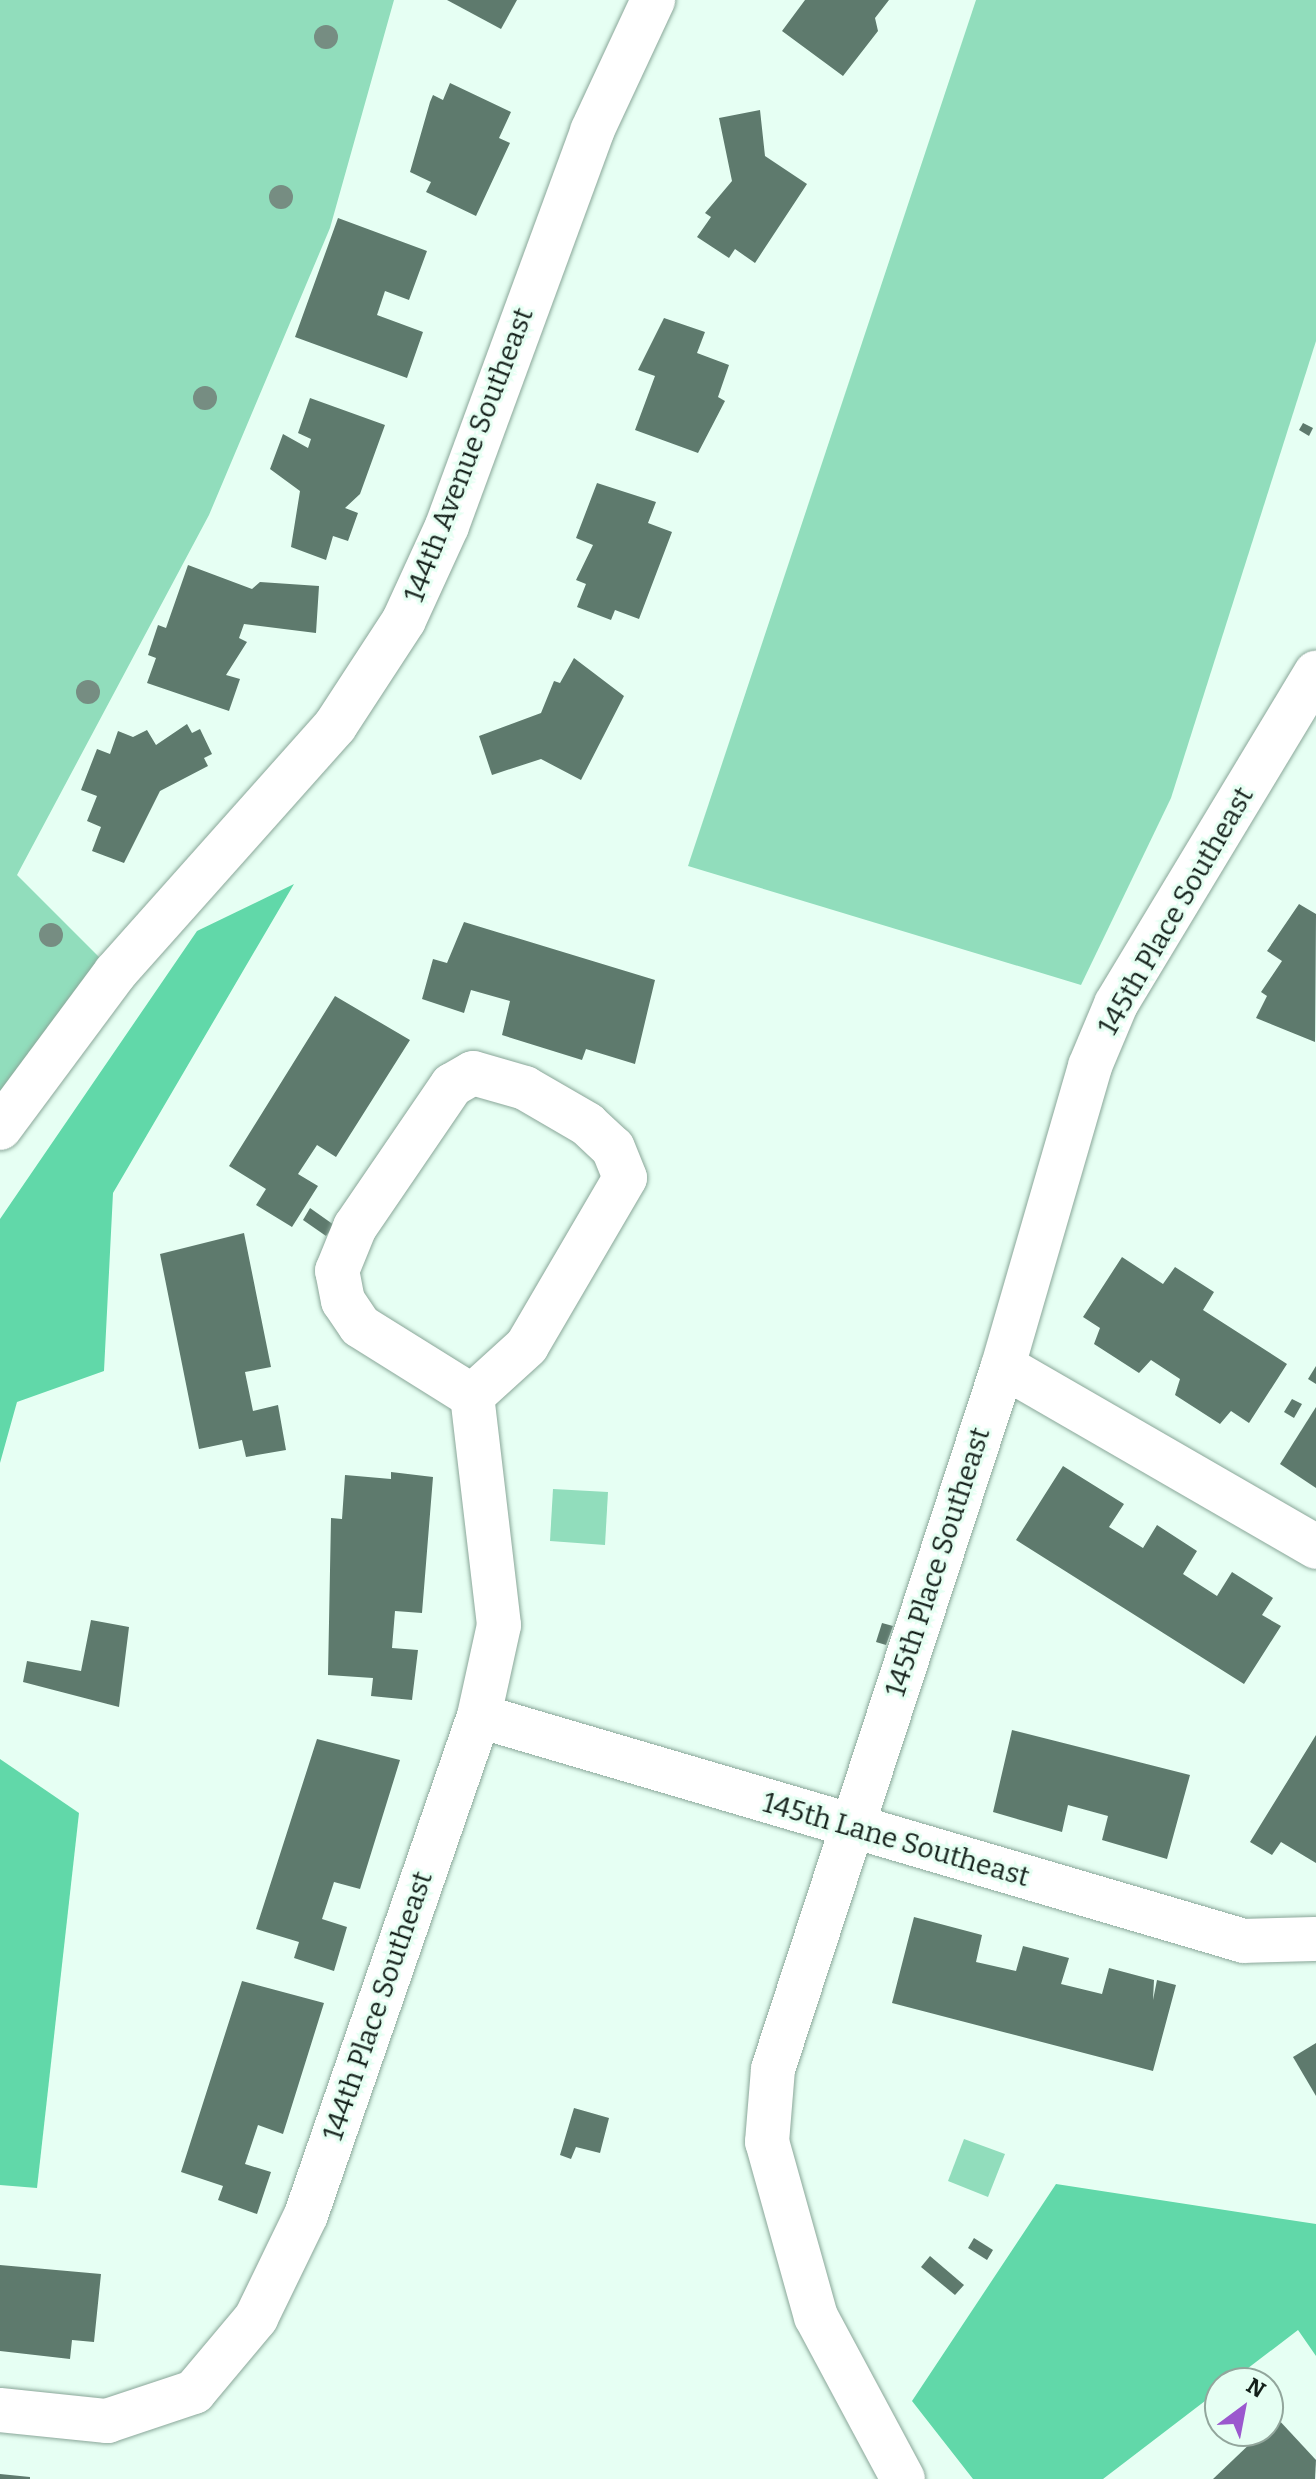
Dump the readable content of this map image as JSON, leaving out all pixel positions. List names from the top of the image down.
{
  "streets": {
    "street": [
      "144th Avenue Southeast",
      "145th Place Southeast",
      "145th Lane Southeast",
      "144th Place Southeast"
    ]
  },
  "crossings": [
    ["145th Place Southeast", "145th Lane Southeast"],
    ["145th Lane Southeast", "144th Place Southeast"]
  ],
  "north": "top right"
}
